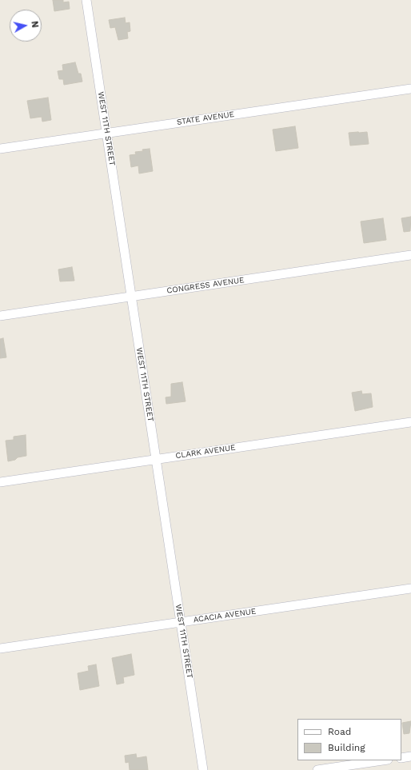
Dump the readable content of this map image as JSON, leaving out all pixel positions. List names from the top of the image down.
{
  "streets": {
    "street": [
      "STATE AVENUE",
      "WEST 11TH STREET",
      "CONGRESS AVENUE",
      "CLARK AVENUE",
      "ACACIA AVENUE"
    ]
  },
  "crossings": [
    ["STATE AVENUE", "WEST 11TH STREET"],
    ["WEST 11TH STREET", "CONGRESS AVENUE"],
    ["WEST 11TH STREET", "CLARK AVENUE"],
    ["WEST 11TH STREET", "ACACIA AVENUE"]
  ],
  "legend": ["Road", "Building"],
  "north": "right"
}
